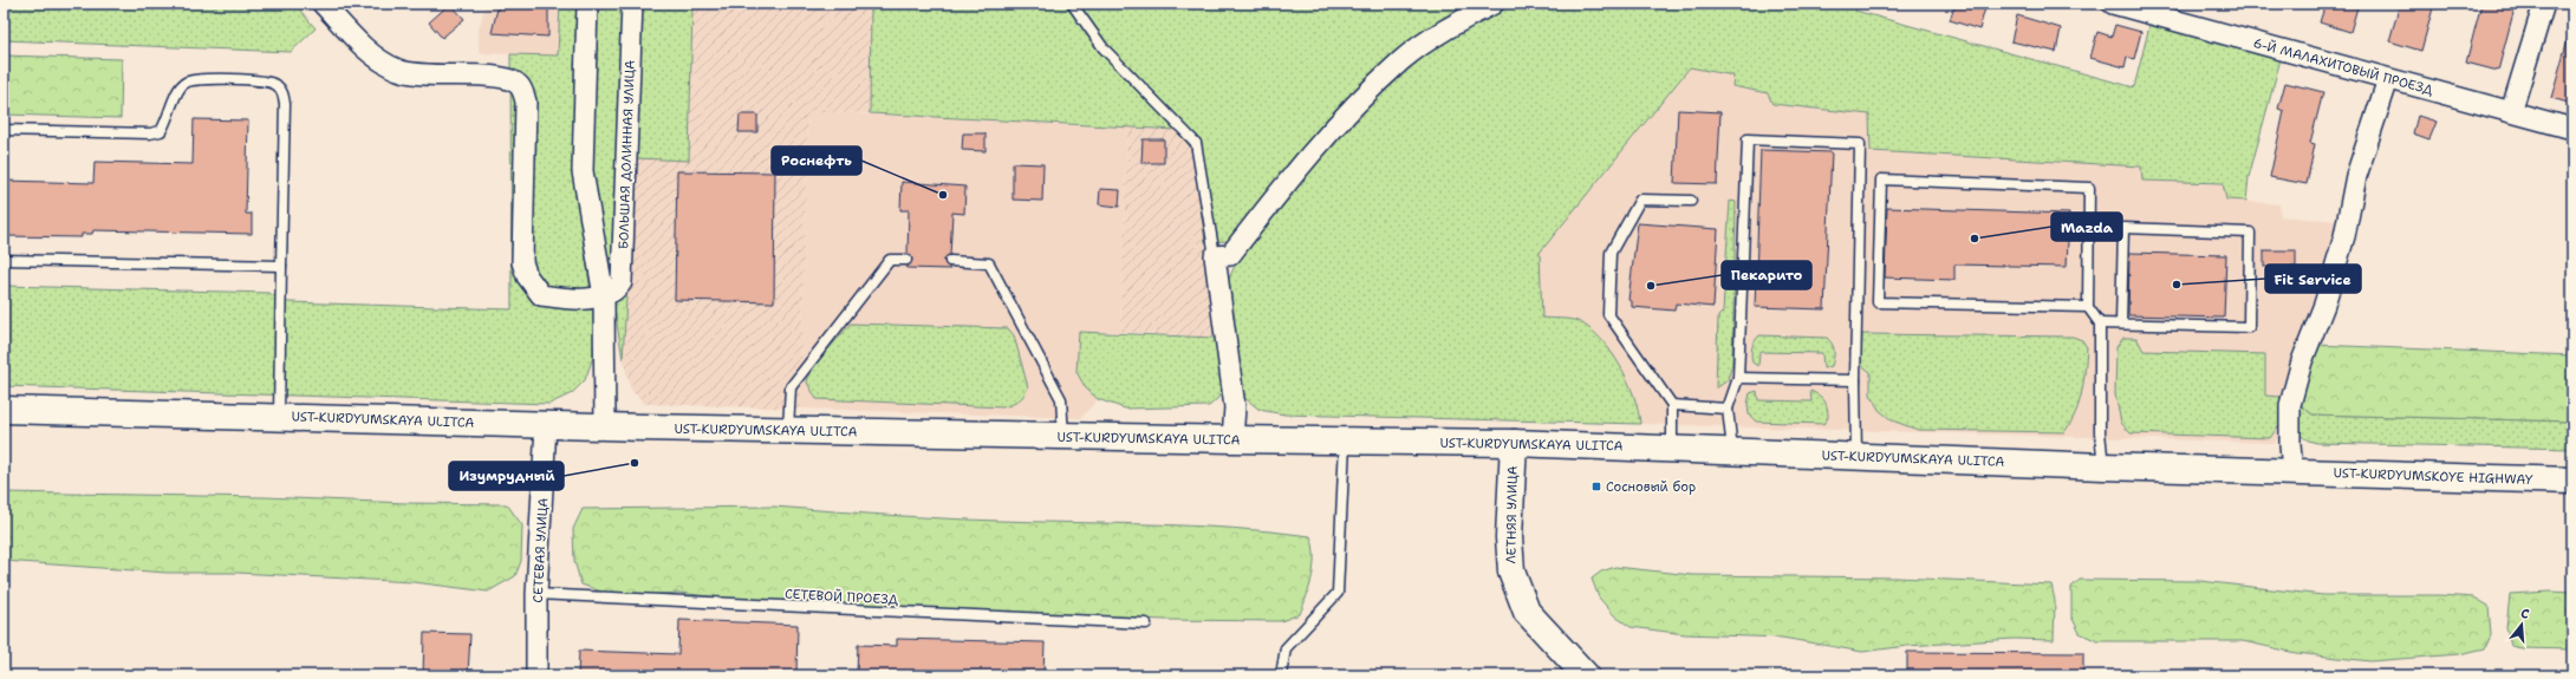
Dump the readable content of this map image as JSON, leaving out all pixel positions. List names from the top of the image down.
{
  "streets": {
    "main road": ["UST-KURDYUMSKAYA ULITCA", "UST-KURDYUMSKOYE HIGHWAY", "ЛЕТНЯЯ УЛИЦА"],
    "street": ["6-Й МАЛАХИТОВЫЙ ПРОЕЗД", "БОЛЬШАЯ ДОЛИННАЯ УЛИЦА", "СЕТЕВАЯ УЛИЦА"],
    "lane": ["СЕТЕВОЙ ПРОЕЗД"]
  },
  "crossings": [
    ["БОЛЬШАЯ ДОЛИННАЯ УЛИЦА", "UST-KURDYUMSKAYA ULITCA"],
    ["UST-KURDYUMSKAYA ULITCA", "UST-KURDYUMSKOYE HIGHWAY"],
    ["UST-KURDYUMSKAYA ULITCA", "ЛЕТНЯЯ УЛИЦА"],
    ["UST-KURDYUMSKAYA ULITCA", "СЕТЕВАЯ УЛИЦА"],
    ["СЕТЕВАЯ УЛИЦА", "СЕТЕВОЙ ПРОЕЗД"]
  ],
  "places": {
    "other": [
      "Роснефть",
      "Mazda",
      "Fit Service",
      "Пекарито",
      "Изумрудный"
    ],
    "transit": ["Сосновый бор"]
  },
  "north": "top"
}
